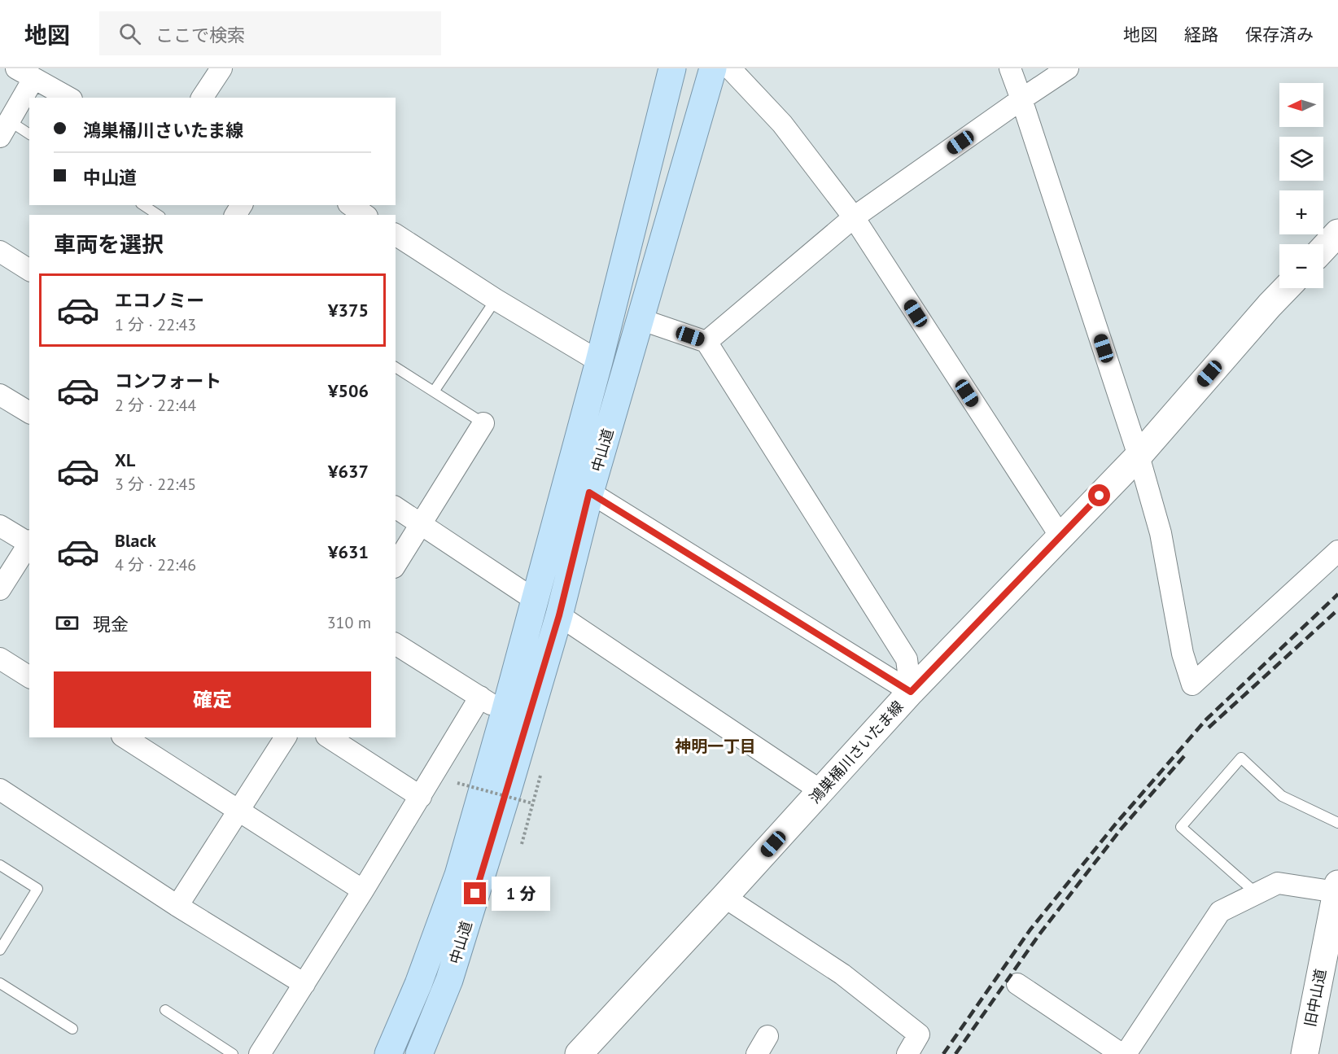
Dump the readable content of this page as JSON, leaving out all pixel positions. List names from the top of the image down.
{
  "streets": {
    "highway": ["中山道"],
    "main road": ["鴻巣桶川さいたま線", "旧中山道"]
  },
  "districts": ["神明一丁目"],
  "north": "left",
  "page": {
    "header": "地図",
    "search": "ここで検索",
    "nav": ["地図", "経路", "保存済み"],
    "map_buttons": ["+", "−"],
    "banner": ["鴻巣桶川さいたま線", "中山道"],
    "heading": "車両を選択",
    "list": [
      {
        "name": "エコノミー",
        "note": "1 分 · 22:43",
        "value": "¥375"
      },
      {
        "name": "コンフォート",
        "note": "2 分 · 22:44",
        "value": "¥506"
      },
      {
        "name": "XL",
        "note": "3 分 · 22:45",
        "value": "¥637"
      },
      {
        "name": "Black",
        "note": "4 分 · 22:46",
        "value": "¥631"
      }
    ],
    "pay": ["現金", "310 m"],
    "buttons": "確定",
    "bubble": "1 分"
  }
}
